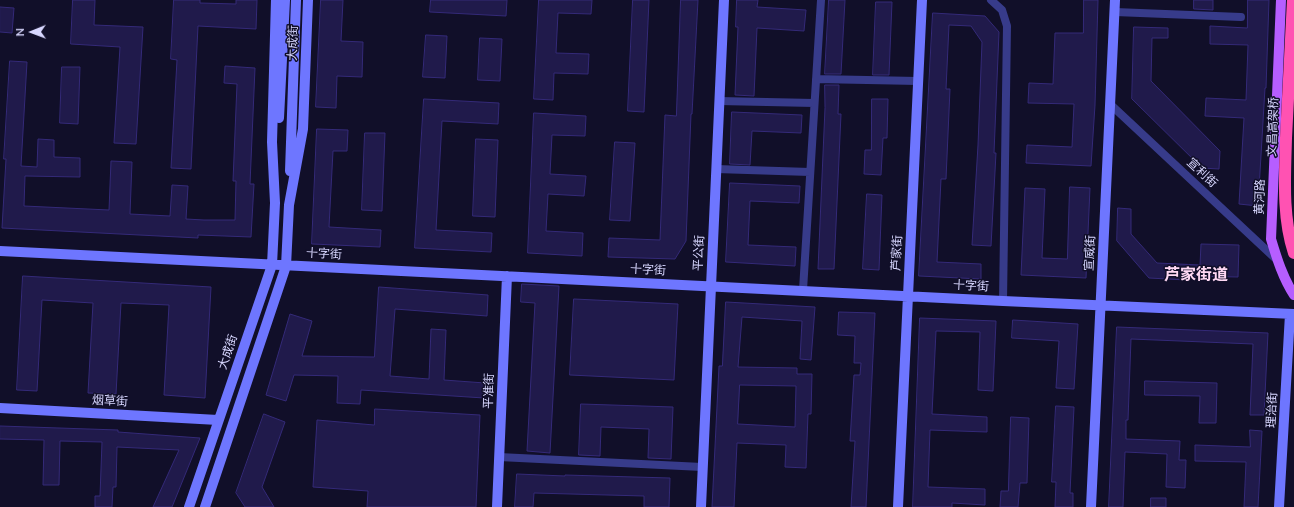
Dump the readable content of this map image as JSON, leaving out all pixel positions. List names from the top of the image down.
{
  "streets": {
    "highway": ["文昌高架桥"],
    "main road": ["黄河路"],
    "street": [
      "大成街",
      "宣利街",
      "平公街",
      "芦家街",
      "宣威街",
      "十字街",
      "平准街",
      "烟草街",
      "理治街"
    ]
  },
  "crossings": [
    ["大成街", "十字街"],
    ["大成街", "烟草街"],
    ["宣利街", "黄河路"],
    ["宣利街", "宣威街"],
    ["平公街", "十字街"],
    ["芦家街", "十字街"],
    ["宣威街", "十字街"],
    ["十字街", "平准街"],
    ["十字街", "理治街"]
  ],
  "districts": ["芦家街道"],
  "north": "left"
}
